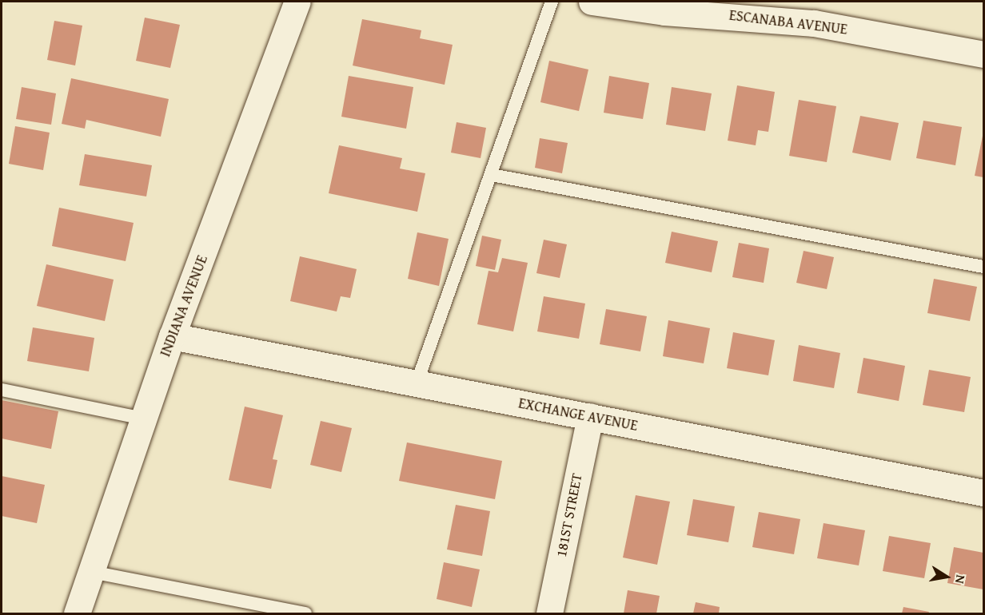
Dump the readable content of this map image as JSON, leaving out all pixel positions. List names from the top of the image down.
{
  "streets": {
    "street": [
      "ESCANABA AVENUE",
      "INDIANA AVENUE",
      "EXCHANGE AVENUE",
      "181ST STREET"
    ]
  },
  "crossings": [
    ["INDIANA AVENUE", "EXCHANGE AVENUE"],
    ["EXCHANGE AVENUE", "181ST STREET"]
  ],
  "north": "right"
}
